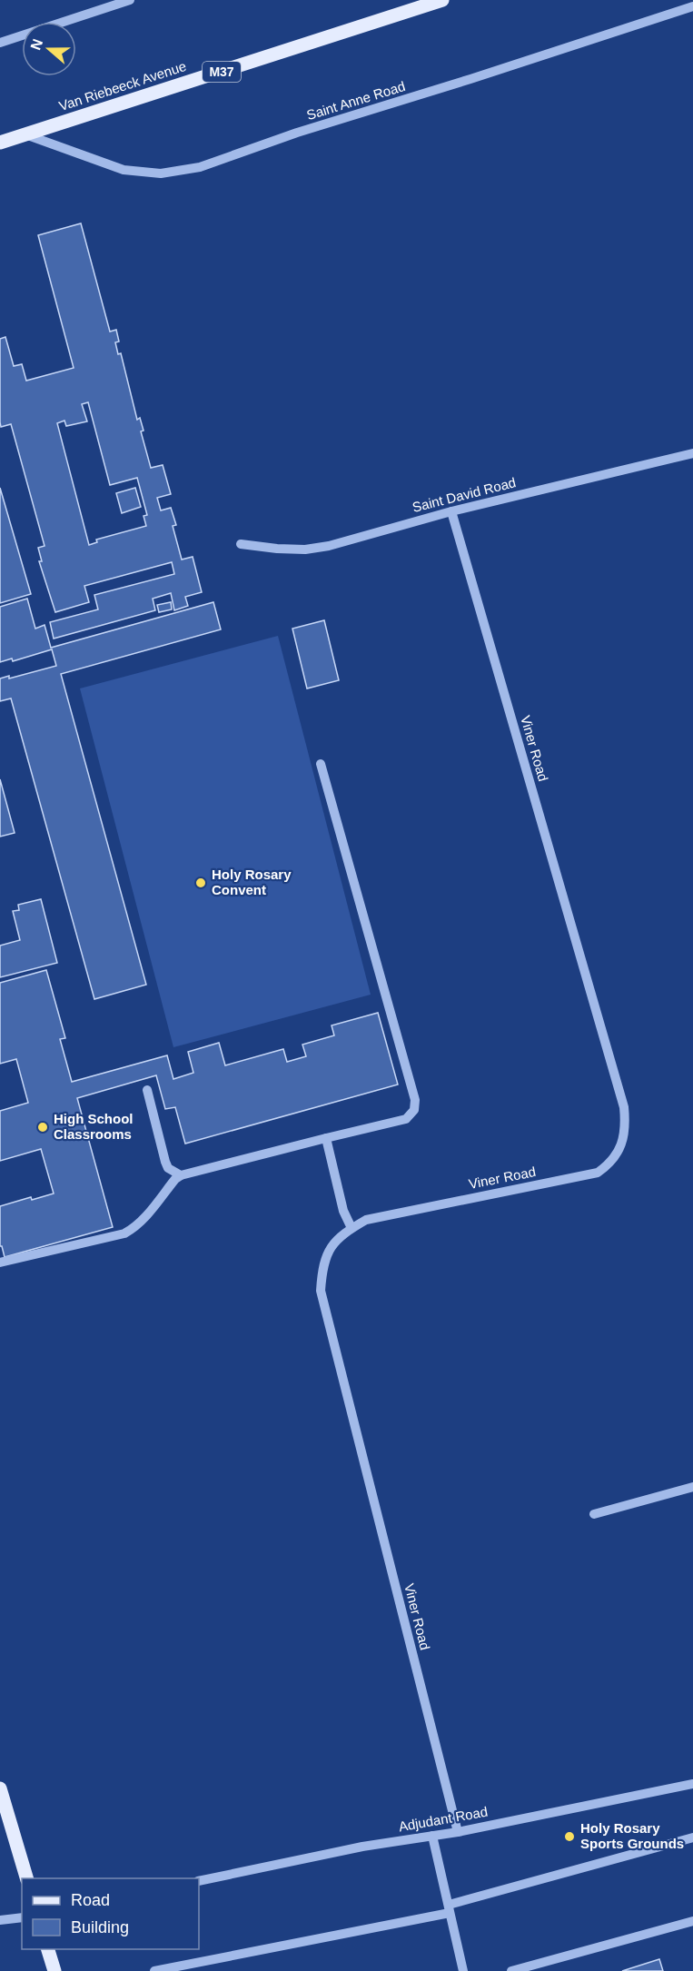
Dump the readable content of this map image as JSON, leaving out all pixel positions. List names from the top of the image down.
{
  "streets": {
    "main road": ["M37", "Van Riebeeck Avenue"],
    "street": [
      "Saint Anne Road",
      "Saint David Road",
      "Viner Road",
      "Adjudant Road"
    ]
  },
  "crossings": [
    ["Van Riebeeck Avenue", "Saint Anne Road"],
    ["Saint David Road", "Viner Road"],
    ["Viner Road", "Adjudant Road"]
  ],
  "places": ["Holy Rosary Convent", "High School Classrooms", "Holy Rosary Sports Grounds"],
  "legend": ["Road", "Building"],
  "north": "left"
}
